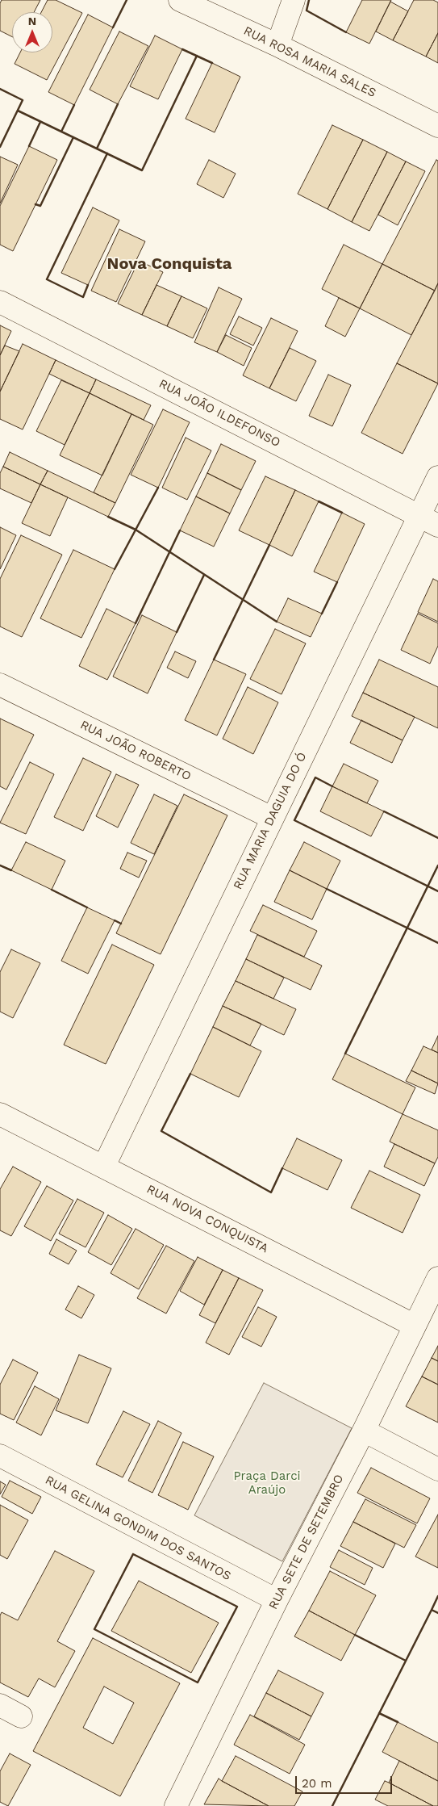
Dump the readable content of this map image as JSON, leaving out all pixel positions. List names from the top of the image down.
{
  "streets": {
    "street": [
      "RUA ROSA MARIA SALES",
      "RUA JOÃO ILDEFONSO",
      "RUA JOÃO ROBERTO",
      "RUA MARIA DAGUIA DO Ó",
      "RUA NOVA CONQUISTA",
      "RUA GELINA GONDIM DOS SANTOS",
      "RUA SETE DE SETEMBRO"
    ]
  },
  "crossings": [
    ["RUA JOÃO ILDEFONSO", "RUA MARIA DAGUIA DO Ó"],
    ["RUA JOÃO ROBERTO", "RUA MARIA DAGUIA DO Ó"],
    ["RUA MARIA DAGUIA DO Ó", "RUA NOVA CONQUISTA"],
    ["RUA NOVA CONQUISTA", "RUA SETE DE SETEMBRO"],
    ["RUA GELINA GONDIM DOS SANTOS", "RUA SETE DE SETEMBRO"]
  ],
  "districts": ["Nova Conquista"],
  "parks": ["Praça Darci Araújo"],
  "scale_bar": "20 m",
  "north": "top"
}
